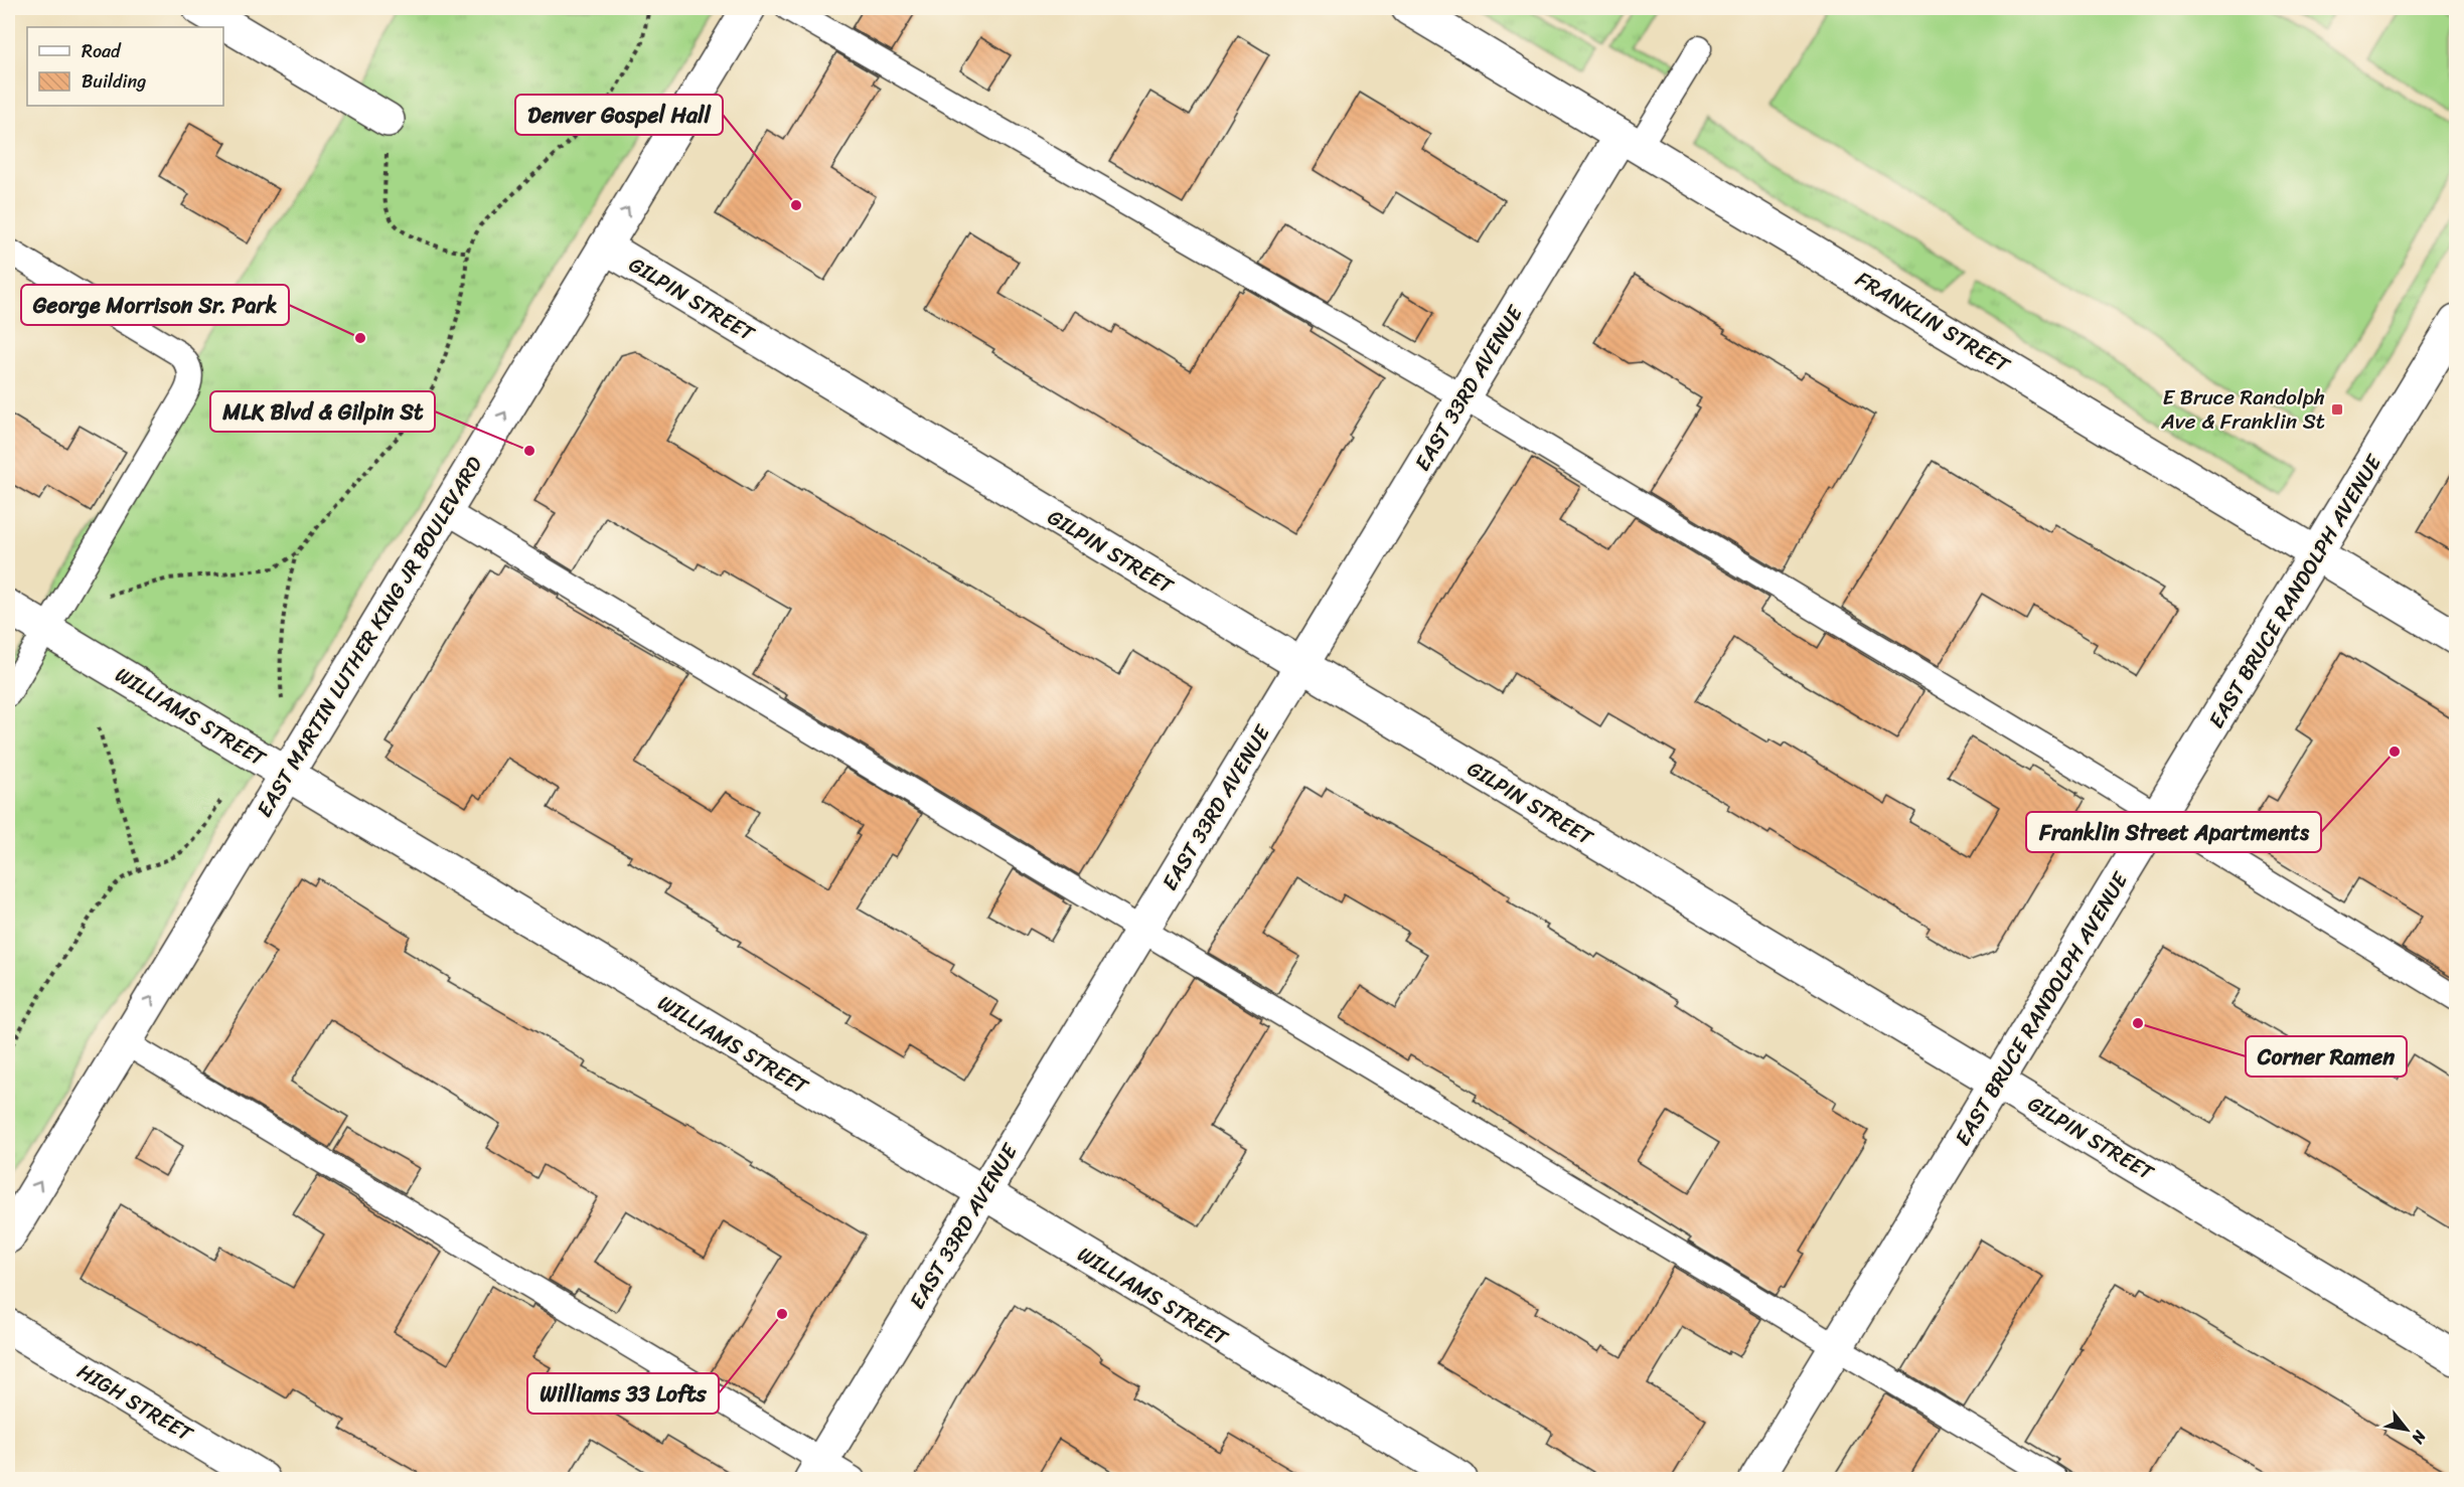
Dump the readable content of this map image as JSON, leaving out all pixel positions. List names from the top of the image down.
{
  "streets": {
    "street": [
      "GILPIN STREET",
      "FRANKLIN STREET",
      "EAST 33RD AVENUE",
      "EAST BRUCE RANDOLPH AVENUE",
      "EAST MARTIN LUTHER KING JR BOULEVARD",
      "WILLIAMS STREET",
      "HIGH STREET"
    ]
  },
  "crossings": [
    ["GILPIN STREET", "EAST 33RD AVENUE"],
    ["GILPIN STREET", "EAST BRUCE RANDOLPH AVENUE"],
    ["GILPIN STREET", "EAST MARTIN LUTHER KING JR BOULEVARD"],
    ["FRANKLIN STREET", "EAST 33RD AVENUE"],
    ["FRANKLIN STREET", "EAST BRUCE RANDOLPH AVENUE"],
    ["EAST 33RD AVENUE", "WILLIAMS STREET"],
    ["EAST MARTIN LUTHER KING JR BOULEVARD", "WILLIAMS STREET"]
  ],
  "one_way": ["EAST MARTIN LUTHER KING JR BOULEVARD"],
  "places": {
    "other": [
      "Denver Gospel Hall",
      "George Morrison Sr. Park",
      "MLK Blvd & Gilpin St",
      "Franklin Street Apartments",
      "Corner Ramen",
      "Williams 33 Lofts"
    ],
    "transit": ["E Bruce Randolph Ave & Franklin St"]
  },
  "legend": ["Road", "Building"],
  "north": "bottom right"
}
